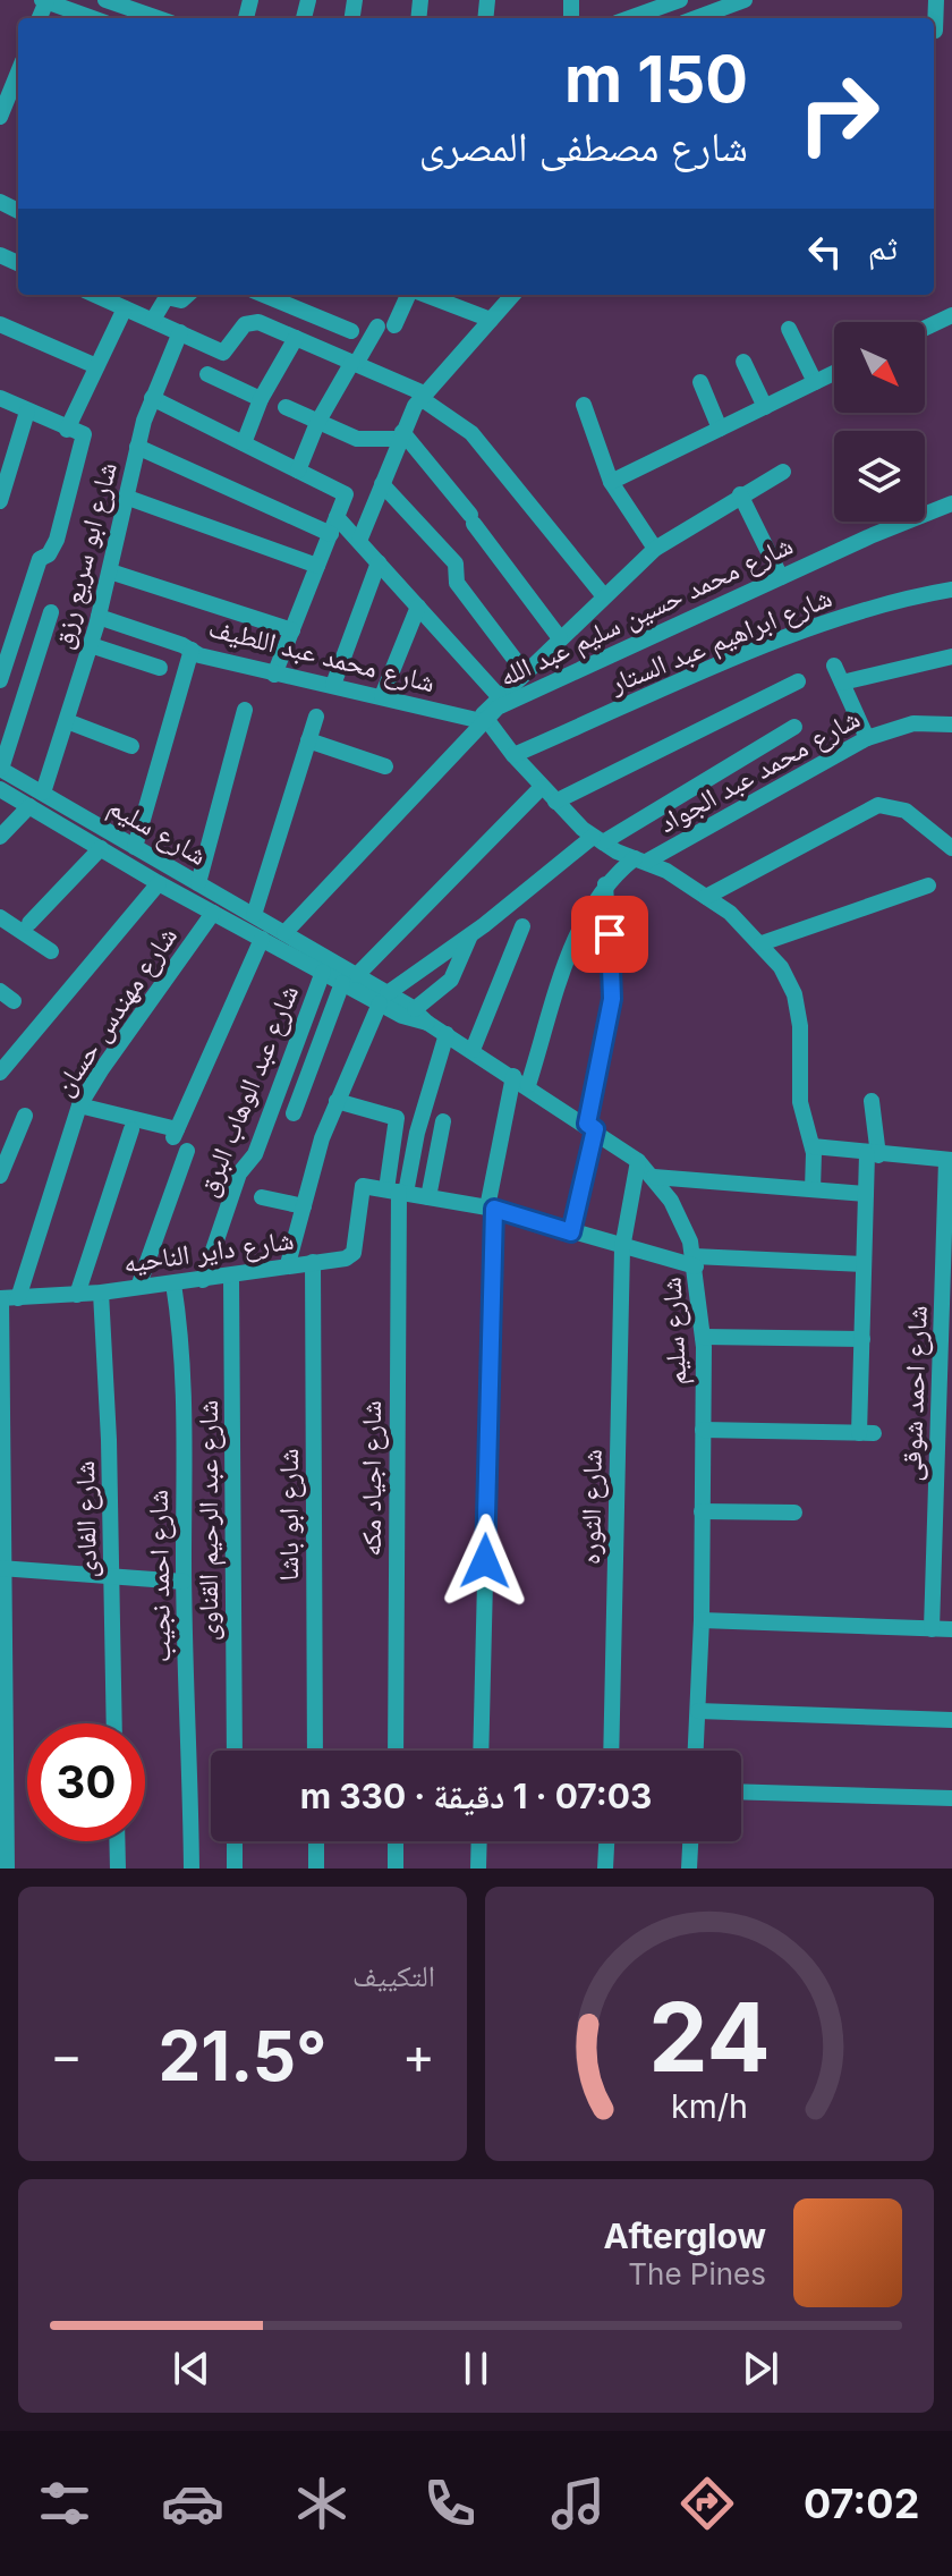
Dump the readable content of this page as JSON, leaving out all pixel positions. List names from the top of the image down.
{
  "streets": {
    "street": [
      "شارع ابو سريع رزق",
      "شارع محمد حسين سليم عبد الله",
      "شارع ابراهيم عبد الستار",
      "شارع محمد عبد اللطيف",
      "شارع محمد عبد الجواد",
      "شارع سليم",
      "شارع مهندس حسان",
      "شارع عبد الوهاب البرق",
      "شارع داير الناحيه",
      "شارع احمد شوقى",
      "شارع اجياد مكه",
      "شارع الثوره",
      "شارع ابو باشا",
      "شارع الفادى",
      "شارع عبد الرحيم القناوى",
      "شارع احمد نجيب"
    ]
  },
  "crossings": [
    ["شارع ابو سريع رزق", "شارع محمد عبد اللطيف"],
    ["شارع ابو سريع رزق", "شارع سليم"],
    ["شارع محمد حسين سليم عبد الله", "شارع محمد عبد اللطيف"],
    ["شارع محمد حسين سليم عبد الله", "شارع سليم"],
    ["شارع محمد عبد الجواد", "شارع سليم"],
    ["شارع سليم", "شارع مهندس حسان"],
    ["شارع سليم", "شارع عبد الوهاب البرق"],
    ["شارع سليم", "شارع الثوره"],
    ["شارع مهندس حسان", "شارع داير الناحيه"],
    ["شارع عبد الوهاب البرق", "شارع داير الناحيه"],
    ["شارع داير الناحيه", "شارع اجياد مكه"],
    ["شارع داير الناحيه", "شارع ابو باشا"],
    ["شارع داير الناحيه", "شارع الفادى"],
    ["شارع داير الناحيه", "شارع عبد الرحيم القناوى"],
    ["شارع داير الناحيه", "شارع احمد نجيب"]
  ],
  "north": "bottom right",
  "page": {
    "turn": ["150 m", "شارع مصطفى المصرى"],
    "then": "ثم",
    "limit": "30",
    "trip": "07:03 · 1 دقيقة · 330 m",
    "tile": "التكييف",
    "heat": ["−", "21.5°", "+"],
    "song": ["Afterglow", "The Pines"],
    "tabs": "07:02",
    "gauge": ["24", "km/h"]
  }
}
